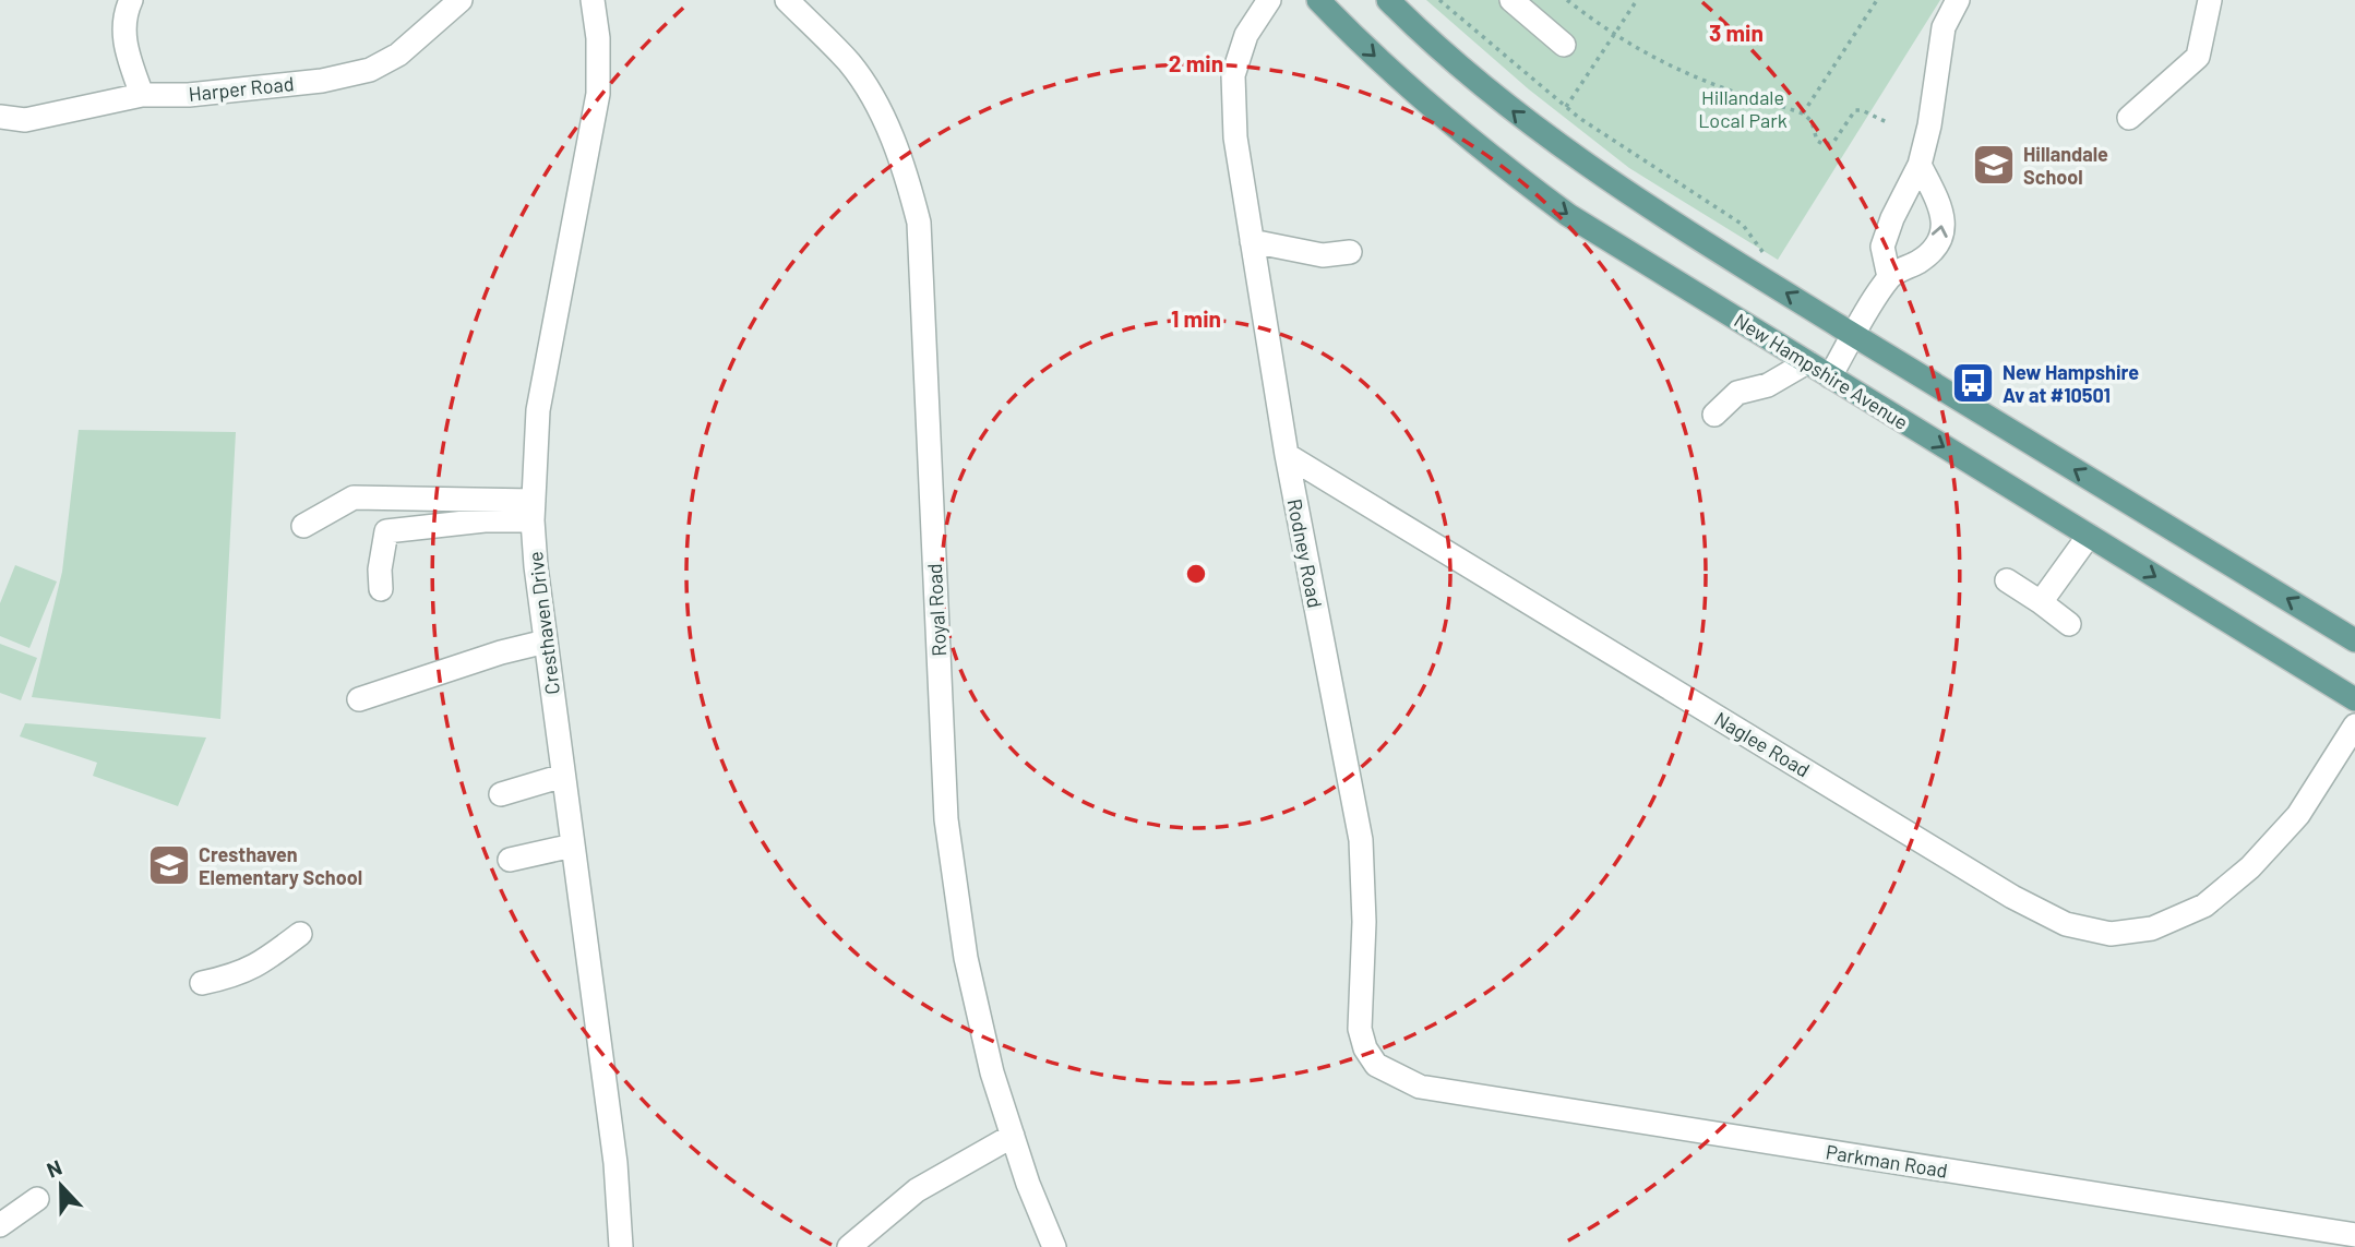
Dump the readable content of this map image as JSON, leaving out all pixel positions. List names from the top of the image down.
{
  "streets": {
    "main road": ["New Hampshire Avenue"],
    "street": [
      "Harper Road",
      "Rodney Road",
      "Royal Road",
      "Cresthaven Drive",
      "Naglee Road",
      "Parkman Road"
    ]
  },
  "crossings": [
    ["Rodney Road", "Naglee Road"],
    ["Rodney Road", "Parkman Road"]
  ],
  "parks": ["Hillandale Local Park"],
  "places": {
    "school or university": ["Hillandale School", "Cresthaven Elementary School"],
    "bus stop": ["New Hampshire Av at #10501"]
  },
  "north": "top",
  "rings": ["3 min", "2 min", "1 min"]
}
